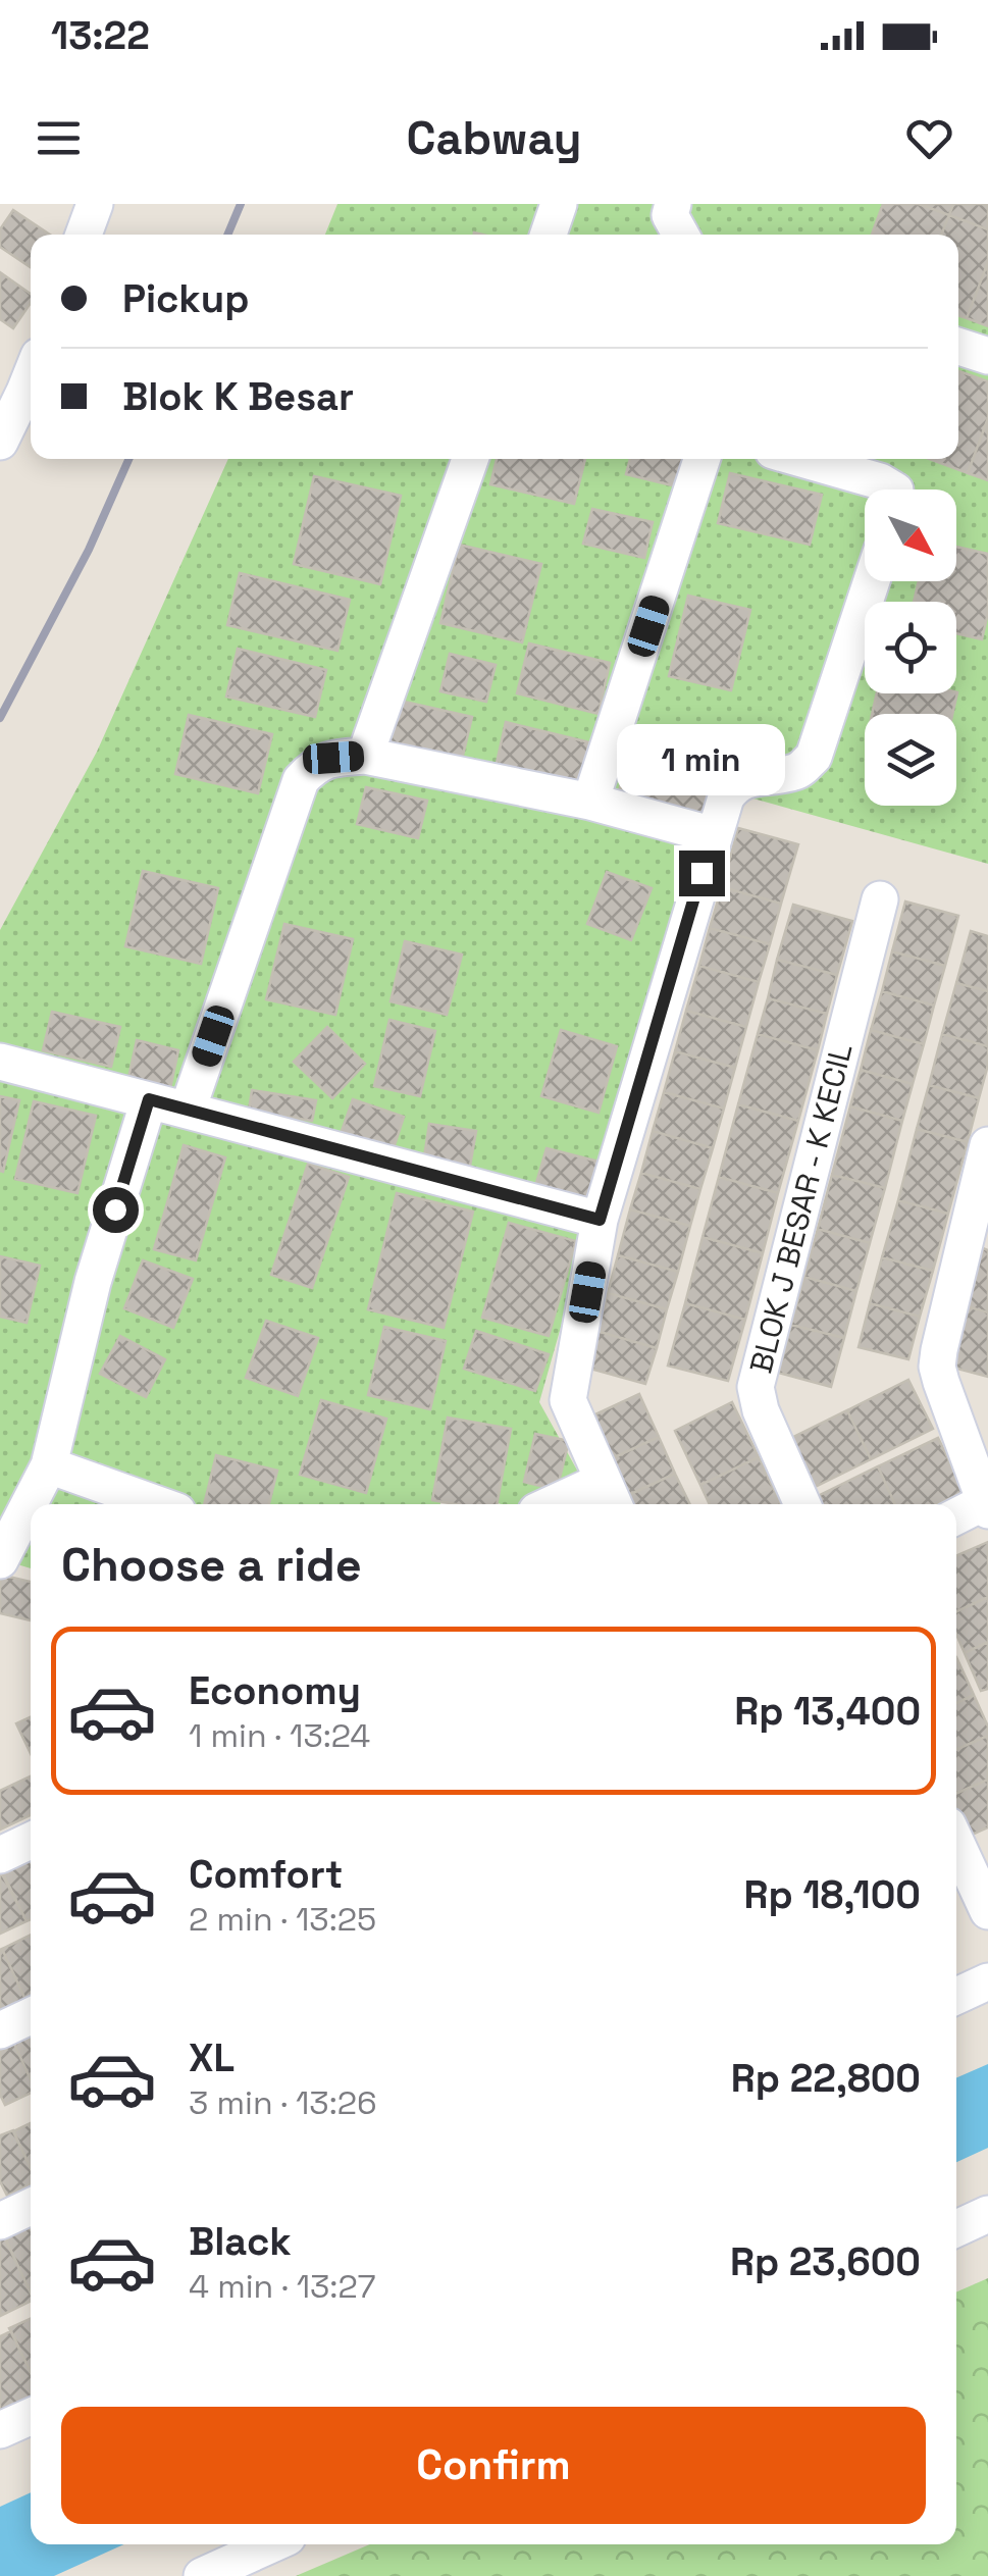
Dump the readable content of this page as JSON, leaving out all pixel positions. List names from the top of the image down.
{
  "streets": {
    "street": ["BLOK J BESAR - K KECIL"]
  },
  "north": "bottom right",
  "page": {
    "status": "13:22",
    "header": "Cabway",
    "banner": ["Pickup", "Blok K Besar"],
    "bubble": "1 min",
    "heading": "Choose a ride",
    "list": [
      {
        "name": "Economy",
        "note": "1 min · 13:24",
        "value": "Rp 13,400"
      },
      {
        "name": "Comfort",
        "note": "2 min · 13:25",
        "value": "Rp 18,100"
      },
      {
        "name": "XL",
        "note": "3 min · 13:26",
        "value": "Rp 22,800"
      },
      {
        "name": "Black",
        "note": "4 min · 13:27",
        "value": "Rp 23,600"
      }
    ],
    "buttons": "Confirm"
  }
}
